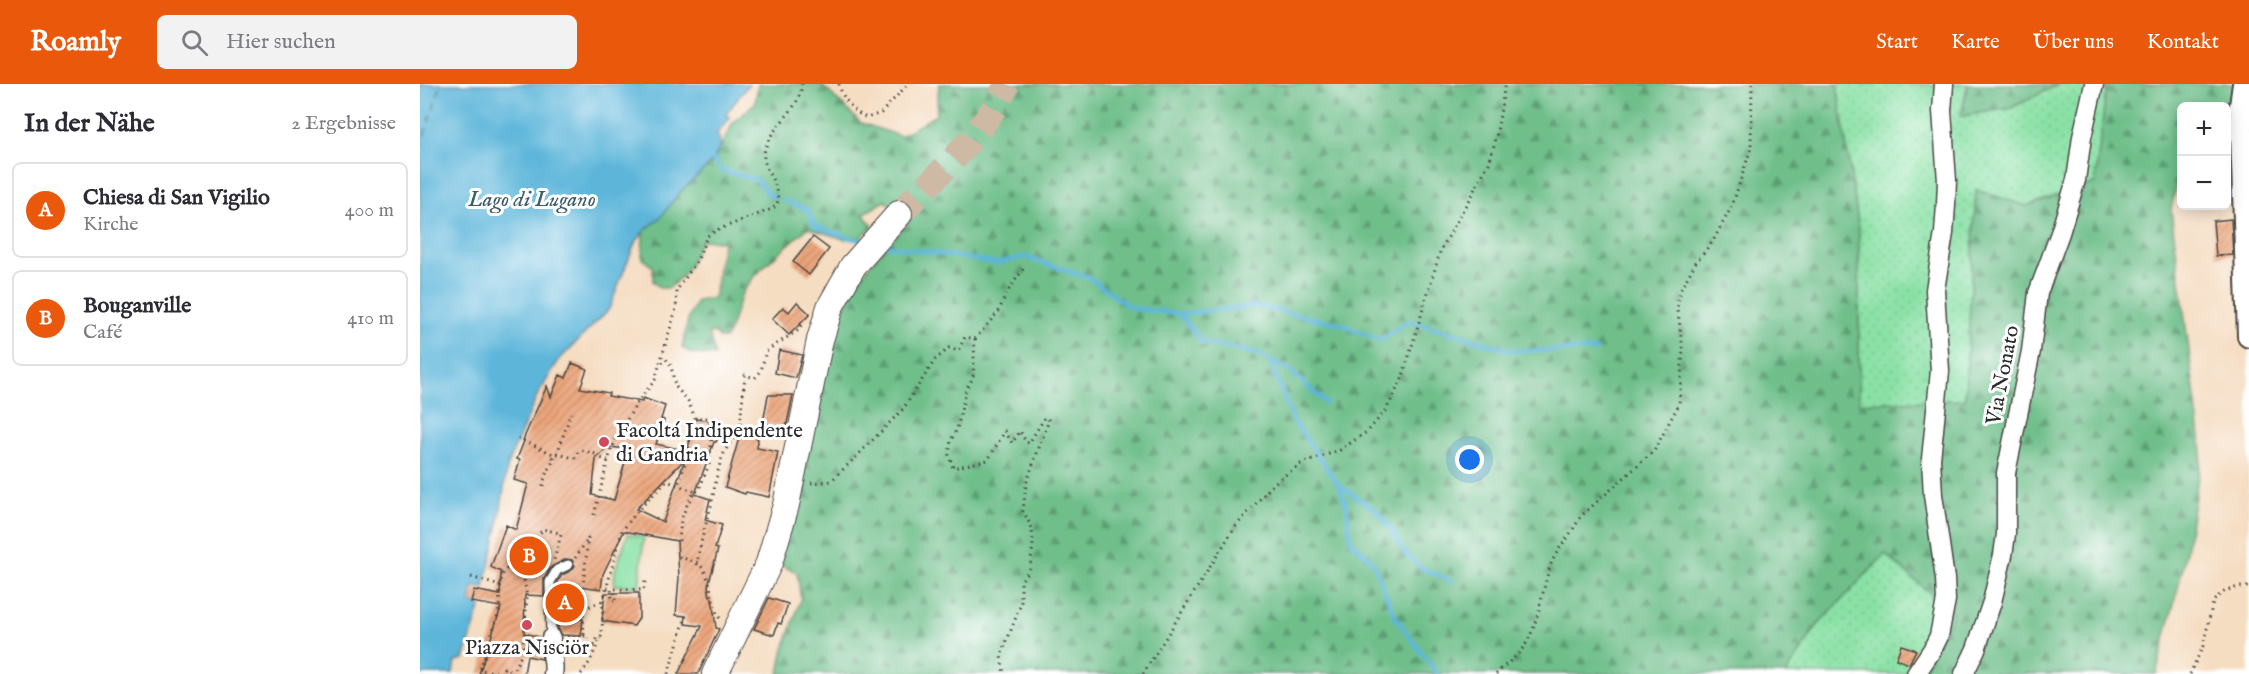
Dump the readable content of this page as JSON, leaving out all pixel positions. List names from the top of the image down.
{
  "streets": {
    "street": ["Via Nonato"]
  },
  "water": ["Lago di Lugano"],
  "places": ["Facoltá Indipendente di Gandria", "Piazza Nisciör"],
  "page": {
    "header": "Roamly",
    "search": "Hier suchen",
    "nav": [
      "Start",
      "Karte",
      "Über uns",
      "Kontakt"
    ],
    "heading": ["In der Nähe", "2 Ergebnisse"],
    "map_buttons": ["+", "−"],
    "list": [
      {
        "mark": "A",
        "name": "Chiesa di San Vigilio",
        "note": "Kirche",
        "value": "400 m"
      },
      {
        "mark": "B",
        "name": "Bouganville",
        "note": "Café",
        "value": "410 m"
      }
    ],
    "pins": ["B", "A"]
  }
}
